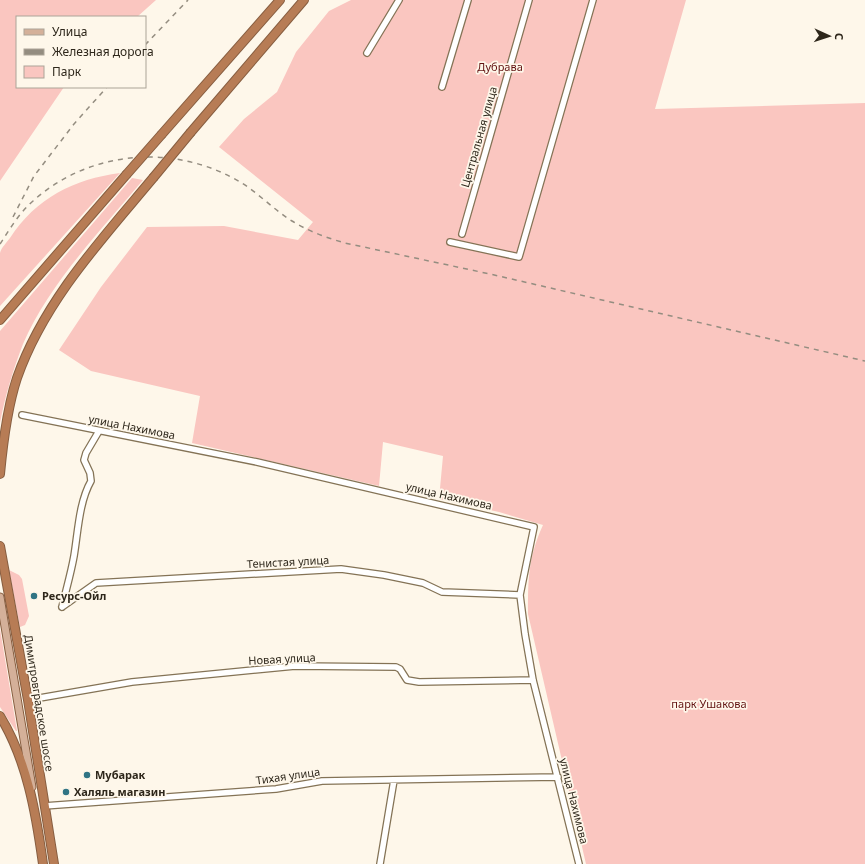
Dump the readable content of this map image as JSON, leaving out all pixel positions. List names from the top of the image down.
{
  "streets": {
    "highway": ["Димитровградское шоссе"],
    "street": [
      "Центральная улица",
      "улица Нахимова",
      "Тенистая улица",
      "Новая улица",
      "Тихая улица"
    ]
  },
  "crossings": [
    ["улица Нахимова", "Тенистая улица"],
    ["улица Нахимова", "Новая улица"],
    ["улица Нахимова", "Тихая улица"],
    ["Новая улица", "Димитровградское шоссе"],
    ["Димитровградское шоссе", "Тихая улица"]
  ],
  "parks": ["Дубрава", "парк Ушакова"],
  "places": ["Ресурс-Ойл", "Мубарак", "Халяль магазин"],
  "legend": ["Улица", "Железная дорога", "Парк"],
  "north": "right"
}
